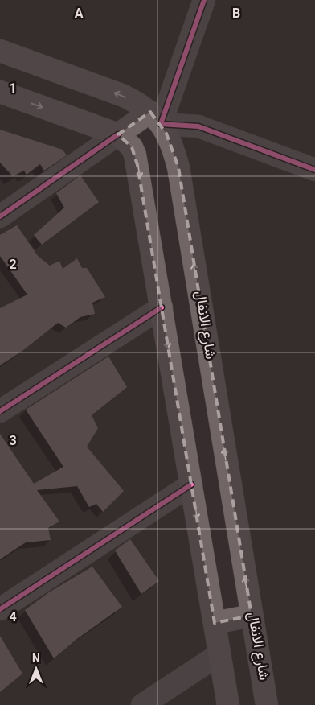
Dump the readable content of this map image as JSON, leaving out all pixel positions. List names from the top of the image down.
{
  "streets": {
    "main road": ["شارع الانفال"]
  },
  "north": "top",
  "grid": {
    "columns": ["A", "B"],
    "rows": [
      "1",
      "2",
      "3",
      "4"
    ]
  }
}
